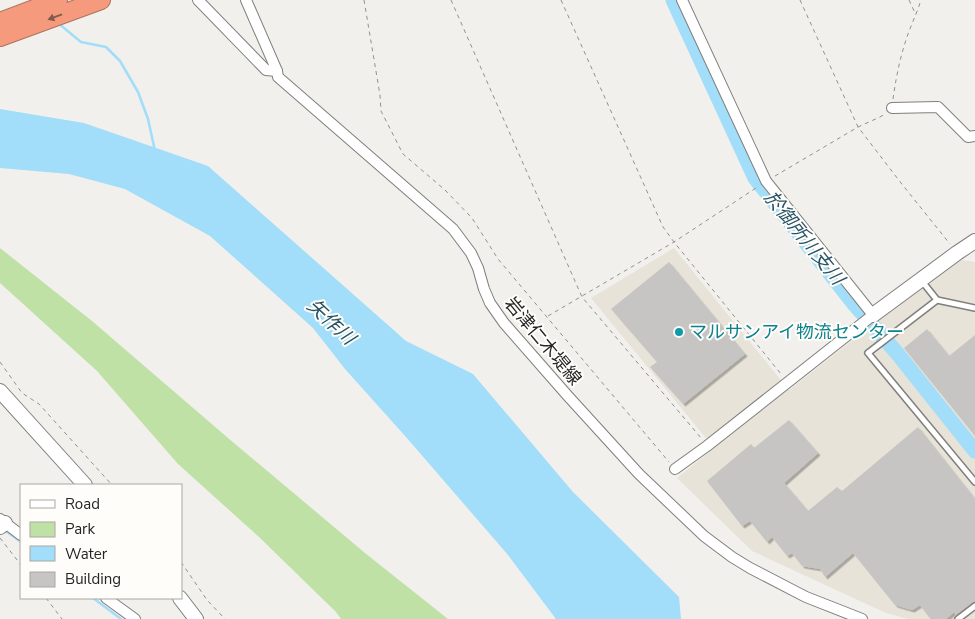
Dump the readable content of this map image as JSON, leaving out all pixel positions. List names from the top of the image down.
{
  "streets": {
    "street": ["岩津仁木堤線"]
  },
  "water": ["於御所川支川", "矢作川"],
  "places": ["マルサンアイ物流センター"],
  "legend": [
    "Road",
    "Park",
    "Water",
    "Building"
  ]
}
